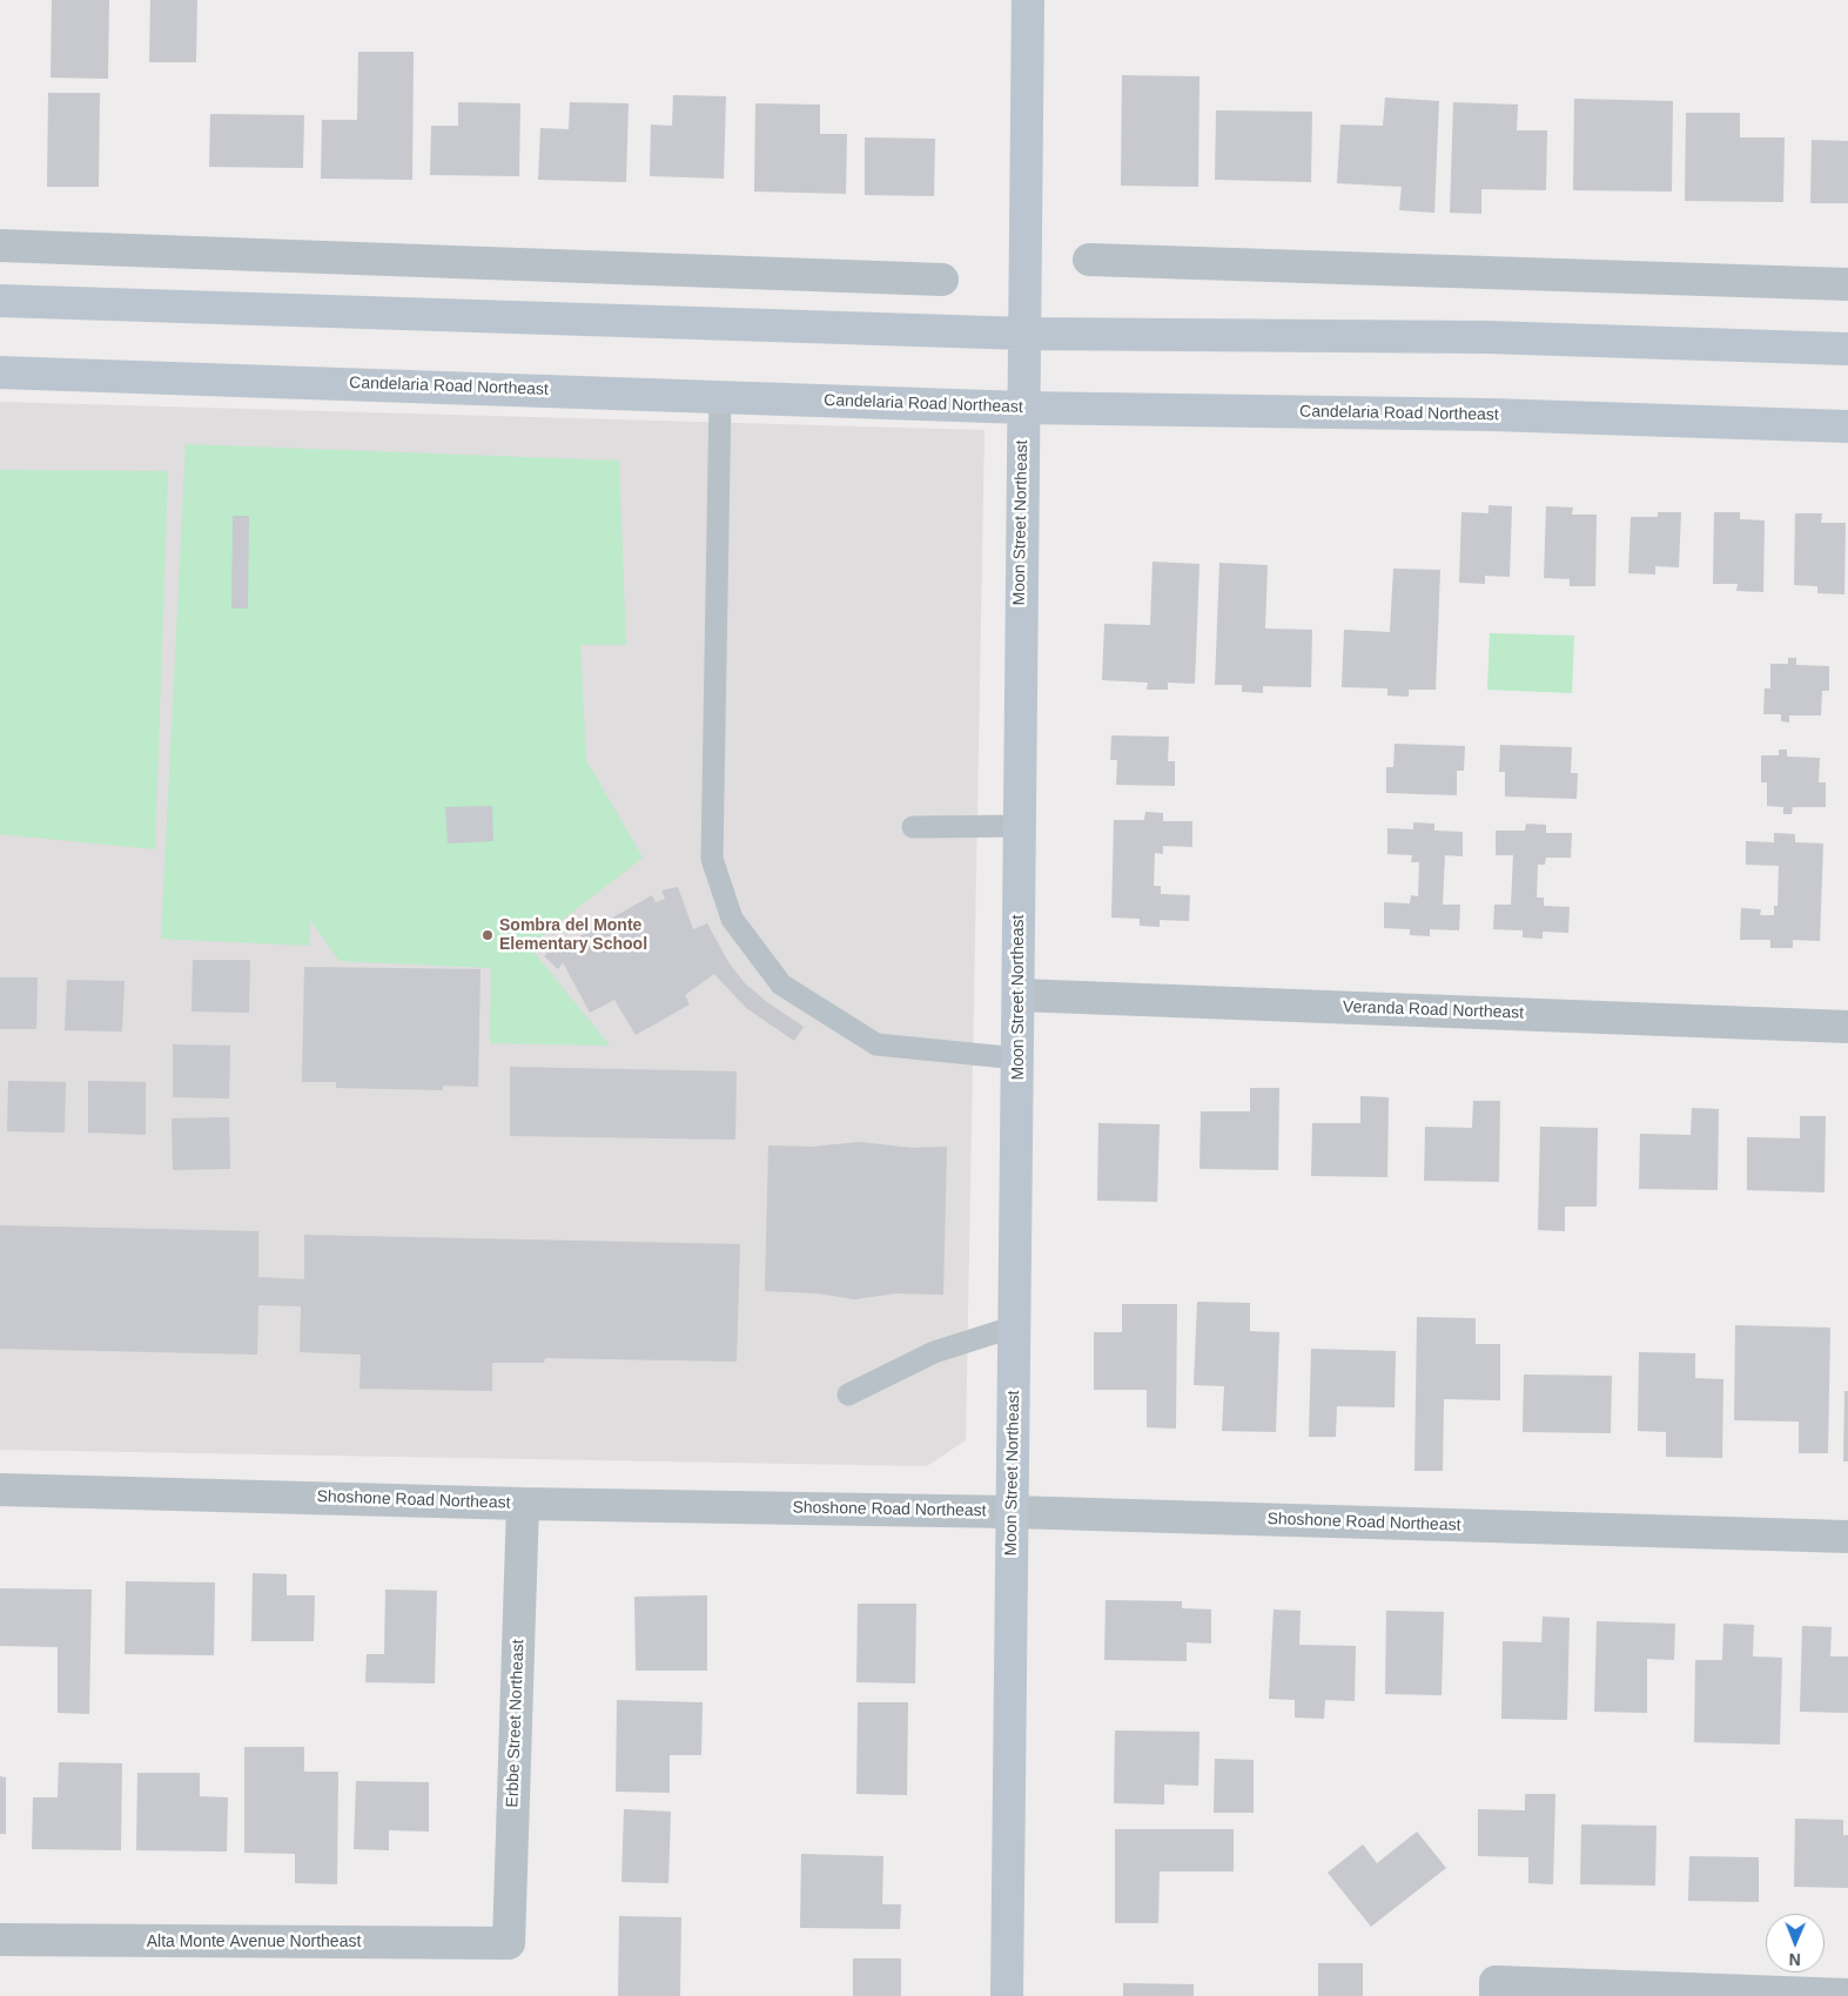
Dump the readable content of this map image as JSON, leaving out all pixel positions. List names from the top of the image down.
{
  "streets": {
    "main road": ["Candelaria Road Northeast", "Moon Street Northeast"],
    "street": [
      "Veranda Road Northeast",
      "Shoshone Road Northeast",
      "Erbbe Street Northeast",
      "Alta Monte Avenue Northeast"
    ]
  },
  "crossings": [
    ["Candelaria Road Northeast", "Moon Street Northeast"],
    ["Moon Street Northeast", "Veranda Road Northeast"],
    ["Moon Street Northeast", "Shoshone Road Northeast"],
    ["Shoshone Road Northeast", "Erbbe Street Northeast"],
    ["Erbbe Street Northeast", "Alta Monte Avenue Northeast"]
  ],
  "places": ["Sombra del Monte Elementary School"],
  "north": "bottom"
}
